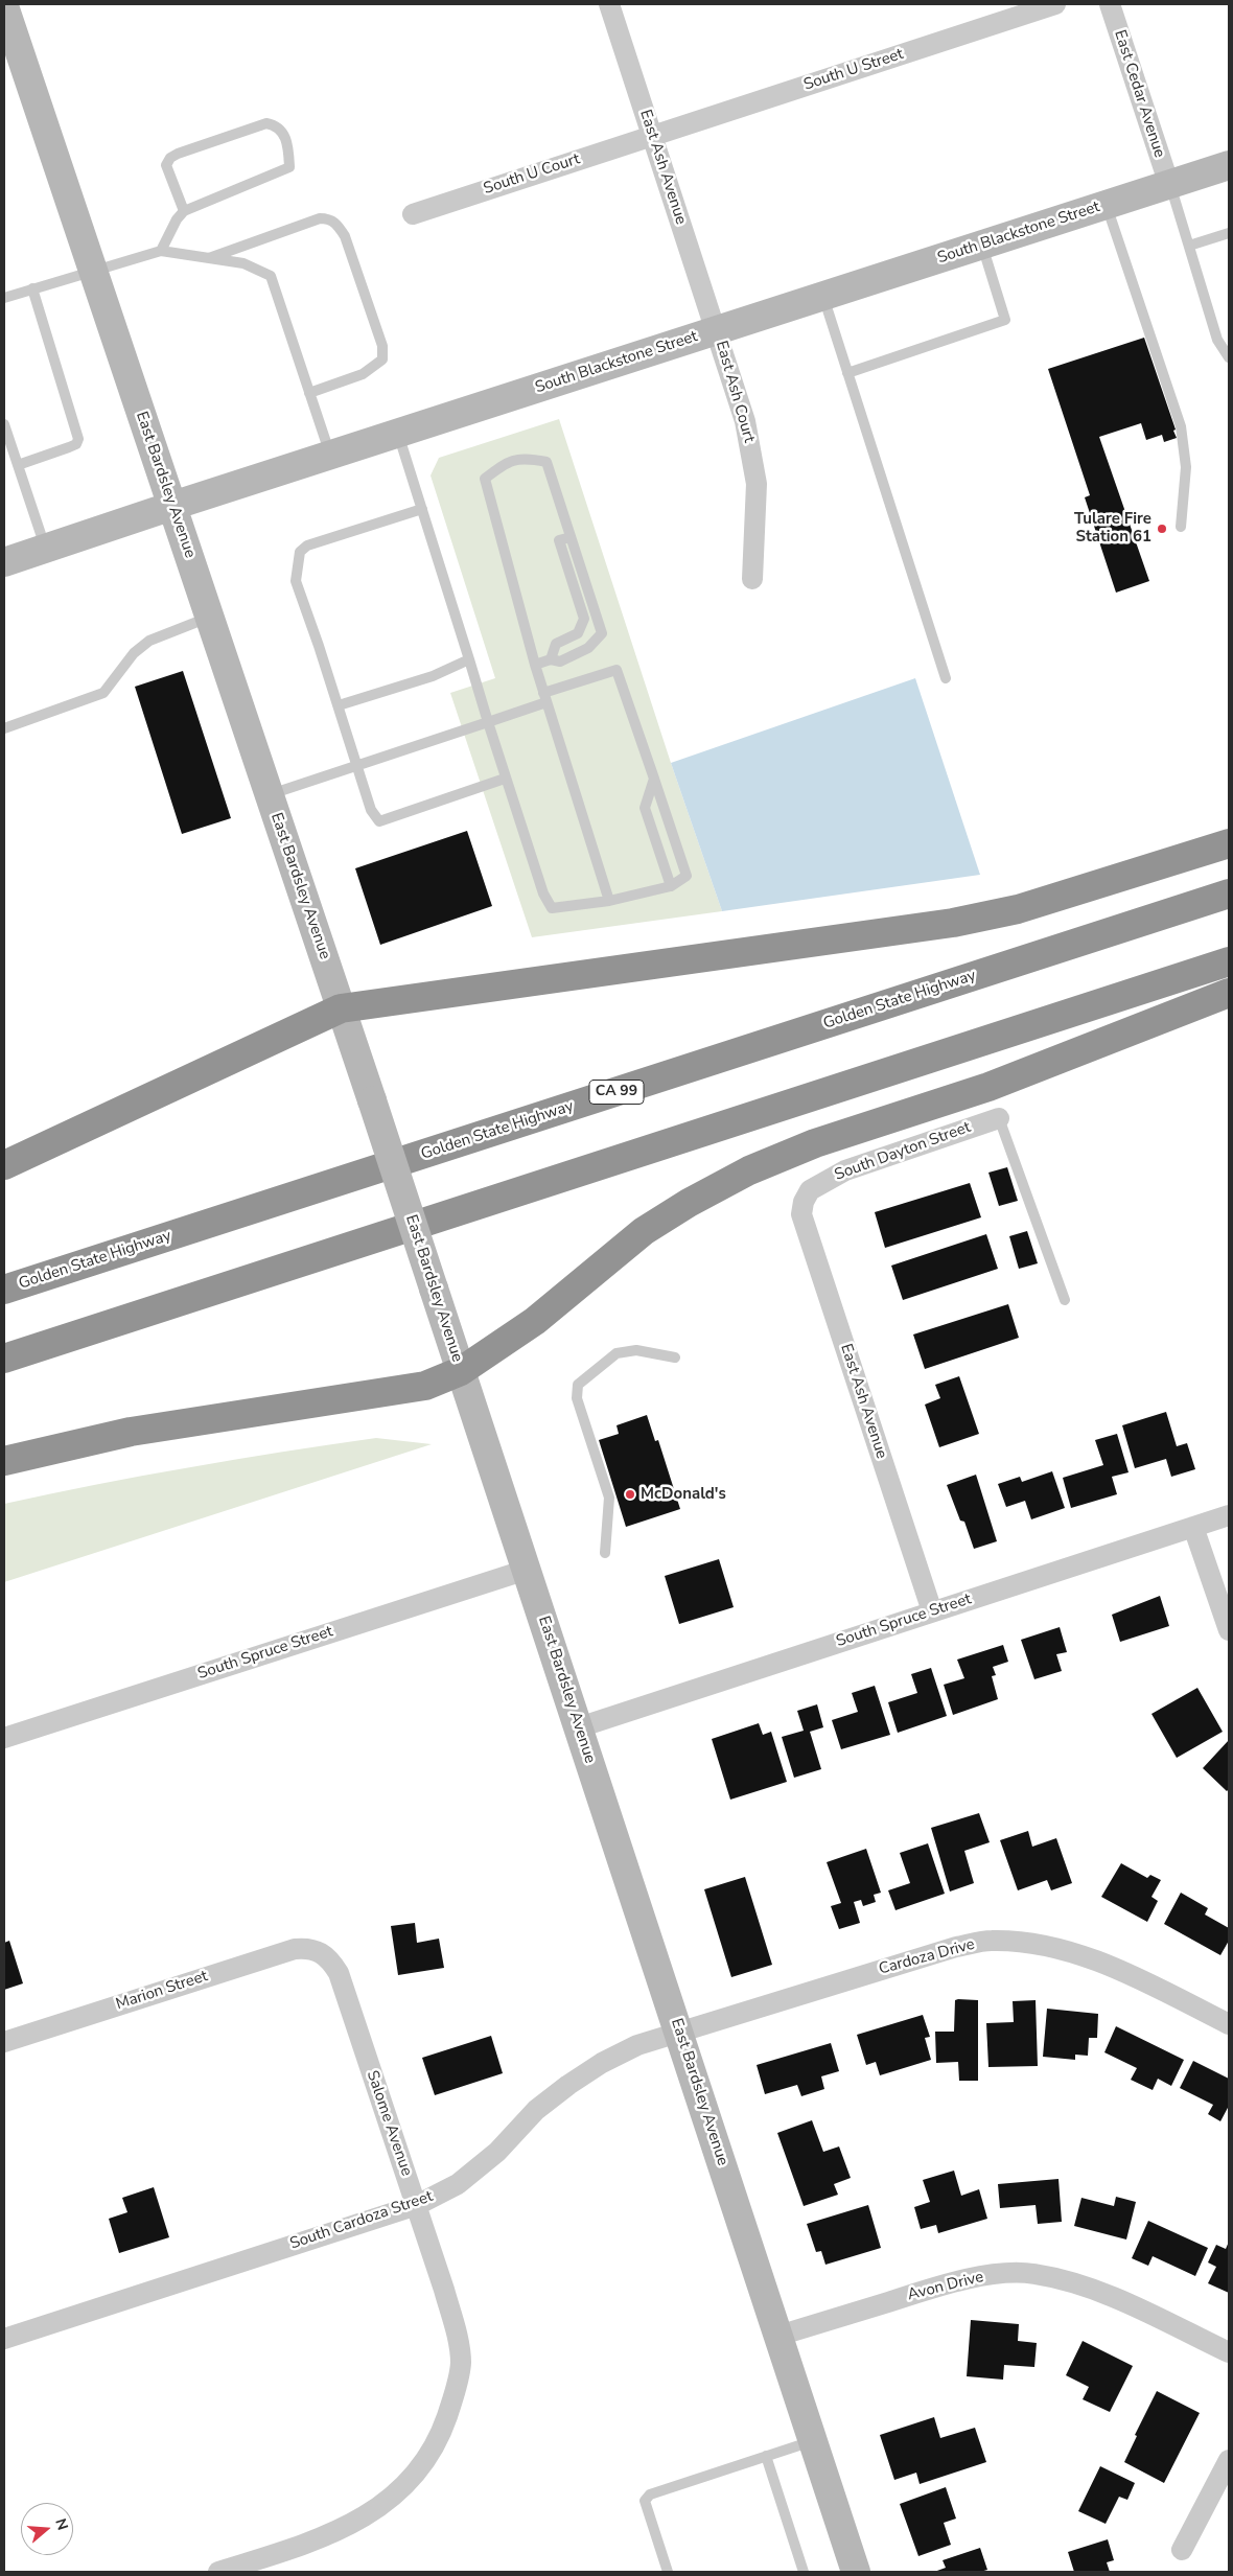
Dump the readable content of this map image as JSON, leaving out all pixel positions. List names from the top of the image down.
{
  "streets": {
    "highway": ["Golden State Highway", "CA 99"],
    "main road": ["South Blackstone Street", "East Bardsley Avenue"],
    "street": [
      "South U Street",
      "East Cedar Avenue",
      "East Ash Avenue",
      "South U Court",
      "East Ash Court",
      "South Dayton Street",
      "South Spruce Street",
      "Cardoza Drive",
      "Marion Street",
      "Salome Avenue",
      "South Cardoza Street",
      "Avon Drive"
    ]
  },
  "crossings": [
    ["South U Street", "East Ash Avenue"],
    ["South U Street", "South U Court"],
    ["East Cedar Avenue", "South Blackstone Street"],
    ["East Ash Avenue", "South U Court"],
    ["East Ash Avenue", "South Blackstone Street"],
    ["East Ash Avenue", "East Ash Court"],
    ["East Ash Avenue", "South Dayton Street"],
    ["East Ash Avenue", "South Spruce Street"],
    ["South Blackstone Street", "East Ash Court"],
    ["South Blackstone Street", "East Bardsley Avenue"],
    ["East Bardsley Avenue", "South Spruce Street"],
    ["East Bardsley Avenue", "Cardoza Drive"],
    ["East Bardsley Avenue", "South Cardoza Street"],
    ["East Bardsley Avenue", "Avon Drive"],
    ["Cardoza Drive", "South Cardoza Street"],
    ["Marion Street", "Salome Avenue"],
    ["Salome Avenue", "South Cardoza Street"]
  ],
  "places": ["Tulare Fire Station 61", "McDonald's"],
  "north": "right"
}
